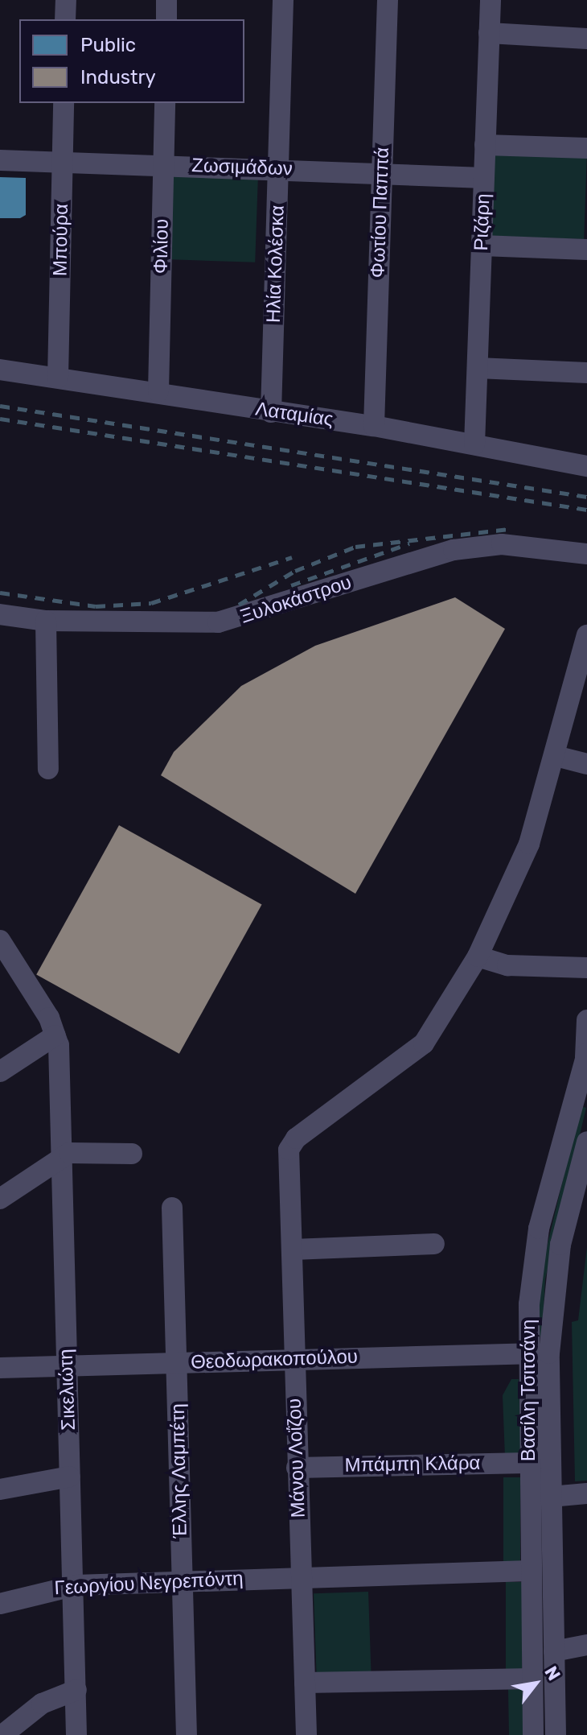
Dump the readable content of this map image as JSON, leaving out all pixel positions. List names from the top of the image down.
{
  "streets": {
    "street": [
      "Ζωσιμάδων",
      "Φωτίου Παππά",
      "Ριζάρη",
      "Μπούρα",
      "Φιλίου",
      "Ηλία Κολέσκα",
      "Λαταμίας",
      "Ξυλοκάστρου",
      "Θεοδωρακοπούλου",
      "Σικελιώτη",
      "Βασίλη Τσιτσάνη",
      "Μάνου Λοΐζου",
      "Μπάμπη Κλάρα",
      "Έλλης Λαμπέτη",
      "Γεωργίου Νεγρεπόντη"
    ]
  },
  "crossings": [
    ["Ζωσιμάδων", "Φωτίου Παππά"],
    ["Ζωσιμάδων", "Ριζάρη"],
    ["Ζωσιμάδων", "Μπούρα"],
    ["Ζωσιμάδων", "Φιλίου"],
    ["Ζωσιμάδων", "Ηλία Κολέσκα"],
    ["Φωτίου Παππά", "Λαταμίας"],
    ["Ριζάρη", "Λαταμίας"],
    ["Μπούρα", "Λαταμίας"],
    ["Φιλίου", "Λαταμίας"],
    ["Ηλία Κολέσκα", "Λαταμίας"],
    ["Θεοδωρακοπούλου", "Σικελιώτη"],
    ["Θεοδωρακοπούλου", "Βασίλη Τσιτσάνη"],
    ["Θεοδωρακοπούλου", "Μάνου Λοΐζου"],
    ["Θεοδωρακοπούλου", "Έλλης Λαμπέτη"],
    ["Σικελιώτη", "Γεωργίου Νεγρεπόντη"],
    ["Βασίλη Τσιτσάνη", "Μπάμπη Κλάρα"],
    ["Βασίλη Τσιτσάνη", "Γεωργίου Νεγρεπόντη"],
    ["Μάνου Λοΐζου", "Μπάμπη Κλάρα"],
    ["Μάνου Λοΐζου", "Γεωργίου Νεγρεπόντη"],
    ["Έλλης Λαμπέτη", "Γεωργίου Νεγρεπόντη"]
  ],
  "legend": ["Public", "Industry"],
  "north": "top right"
}
